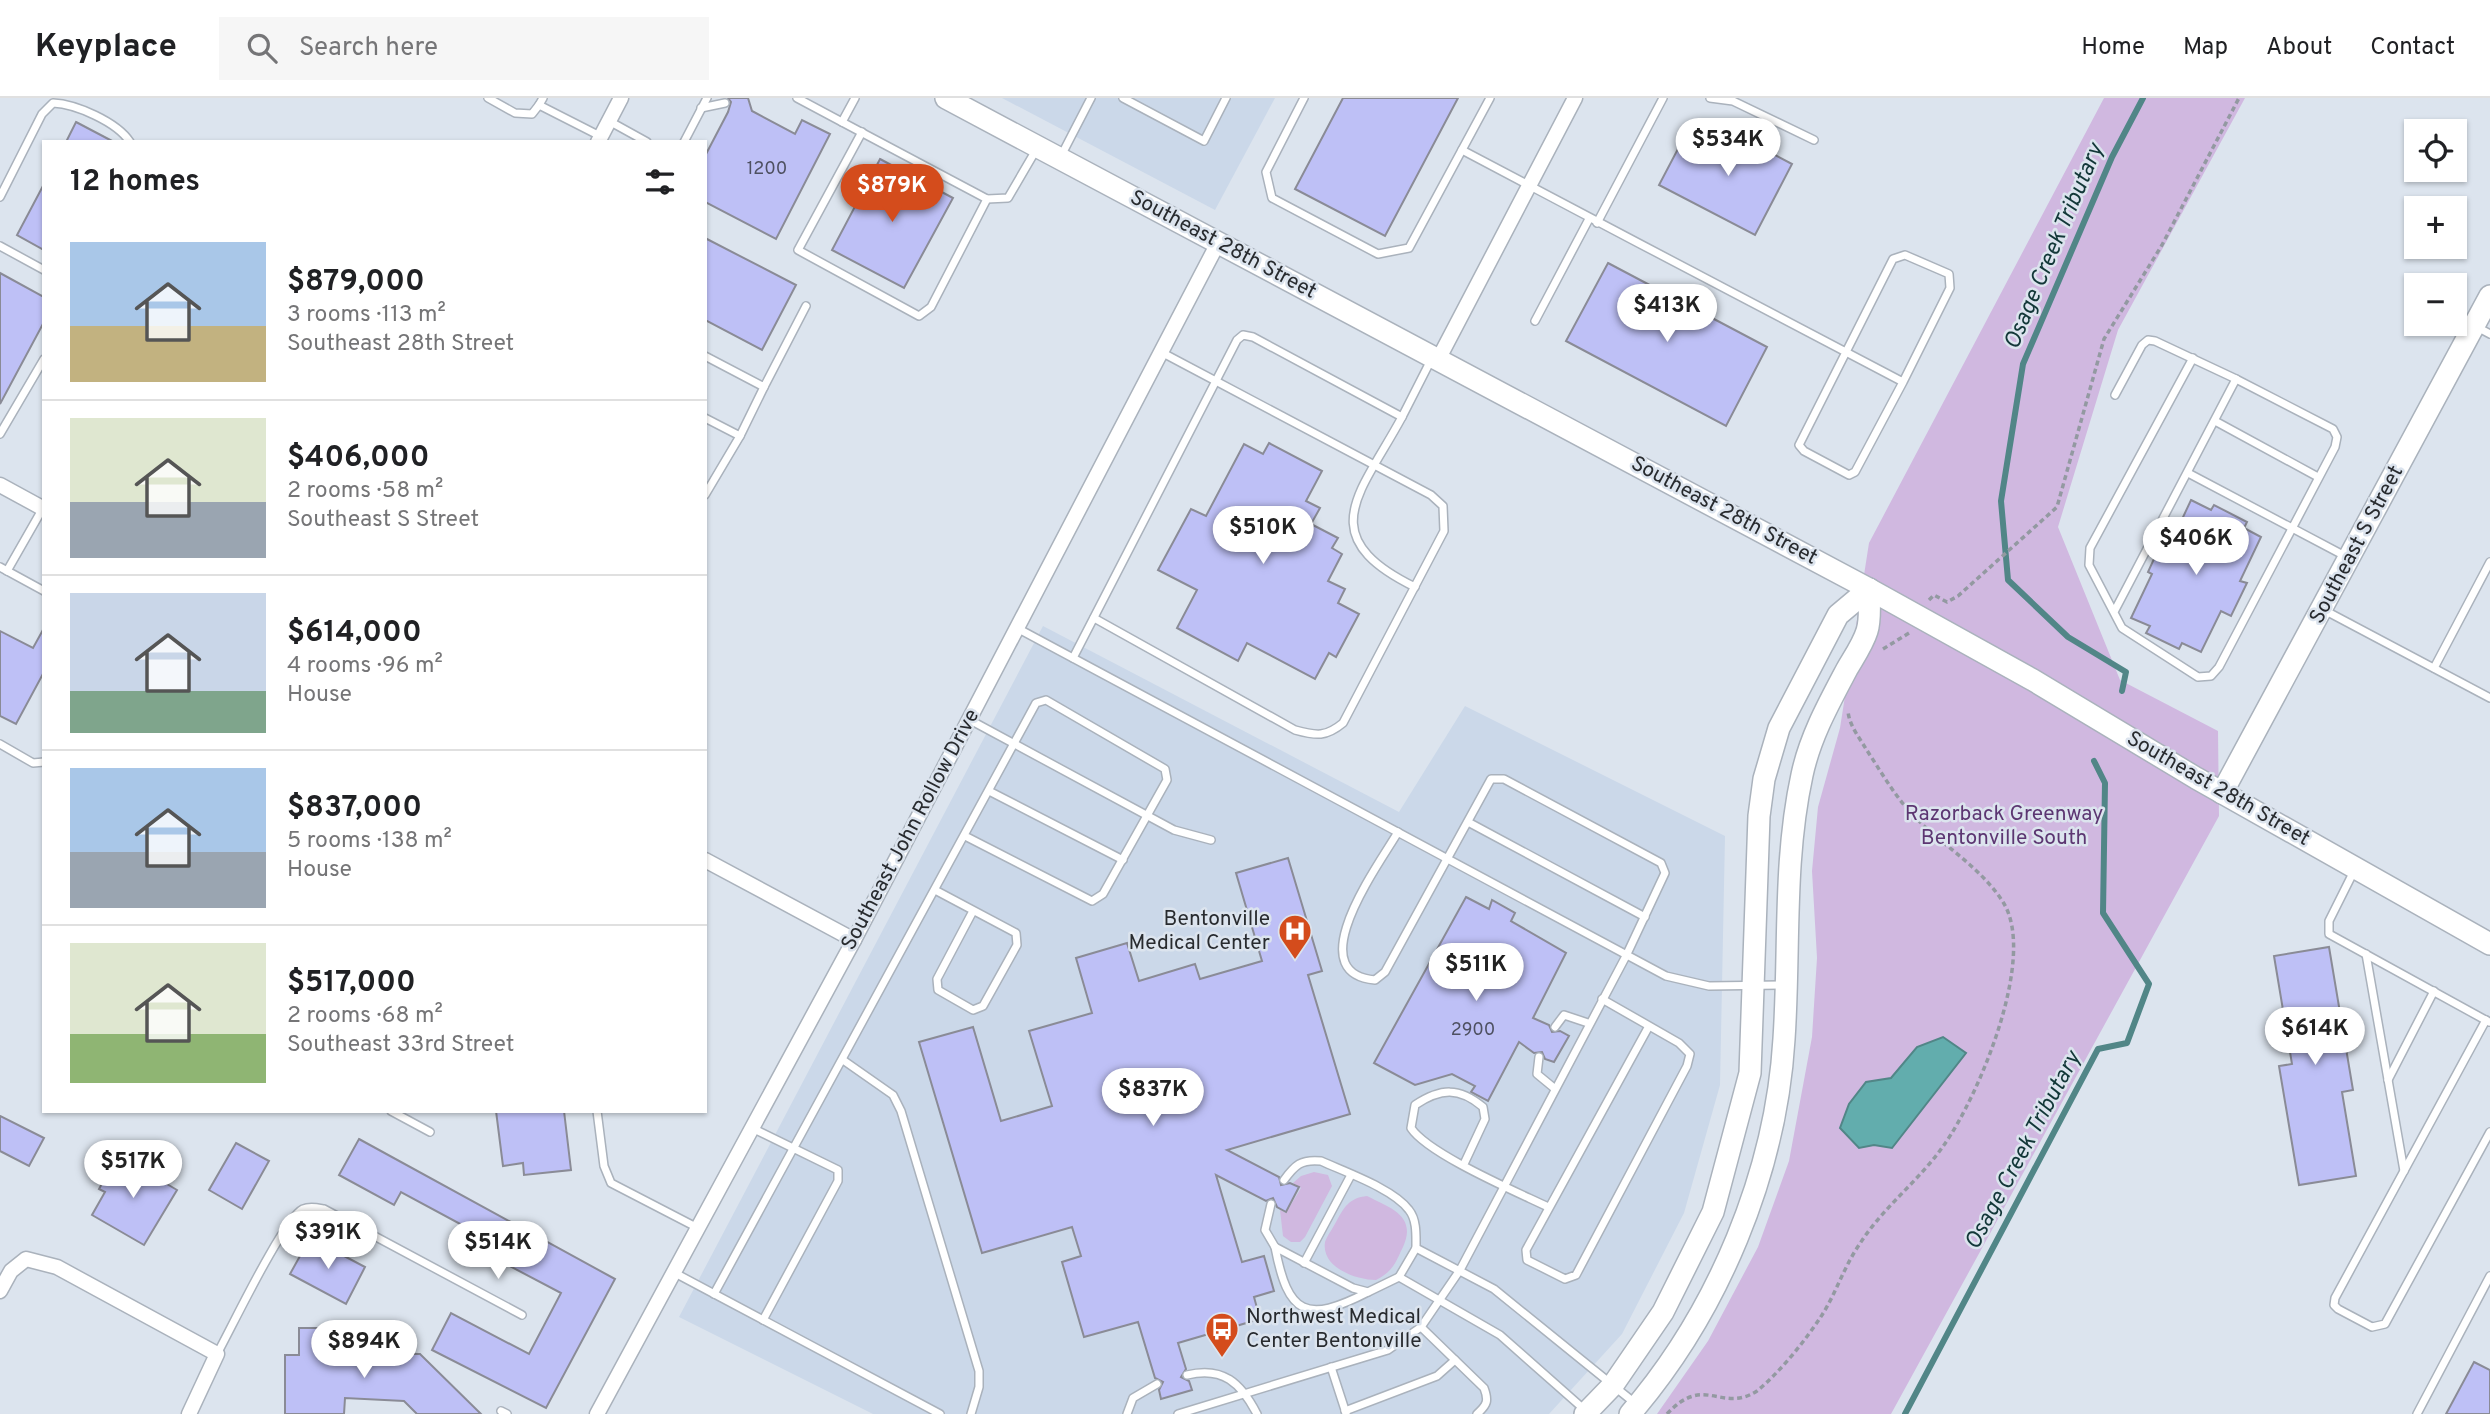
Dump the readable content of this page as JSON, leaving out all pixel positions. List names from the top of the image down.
{
  "streets": {
    "main road": ["Southeast 28th Street", "Southeast S Street"],
    "street": ["Southeast John Rollow Drive"]
  },
  "crossings": [
    ["Southeast 28th Street", "Southeast S Street"],
    ["Southeast 28th Street", "Southeast John Rollow Drive"]
  ],
  "water": ["Osage Creek Tributary"],
  "parks": ["Razorback Greenway Bentonville South"],
  "places": {
    "hospital": ["Bentonville Medical Center"],
    "bus stop": ["Northwest Medical Center Bentonville"]
  },
  "house_numbers": ["1200", "2900"],
  "page": {
    "header": "Keyplace",
    "search": "Search here",
    "nav": [
      "Home",
      "Map",
      "About",
      "Contact"
    ],
    "price": [
      "$534K",
      "$879K",
      "$413K",
      "$510K",
      "$406K",
      "$511K",
      "$614K",
      "$837K",
      "$517K",
      "$391K",
      "$514K",
      "$894K"
    ],
    "map_buttons": ["+", "−"],
    "heading": "12 homes",
    "list": [
      {
        "name": "$879,000",
        "note": "3 rooms · 113 m² · Southeast 28th Street"
      },
      {
        "name": "$406,000",
        "note": "2 rooms · 58 m² · Southeast S Street"
      },
      {
        "name": "$614,000",
        "note": "4 rooms · 96 m² · House"
      },
      {
        "name": "$837,000",
        "note": "5 rooms · 138 m² · House"
      },
      {
        "name": "$517,000",
        "note": "2 rooms · 68 m² · Southeast 33rd Street"
      }
    ]
  }
}
